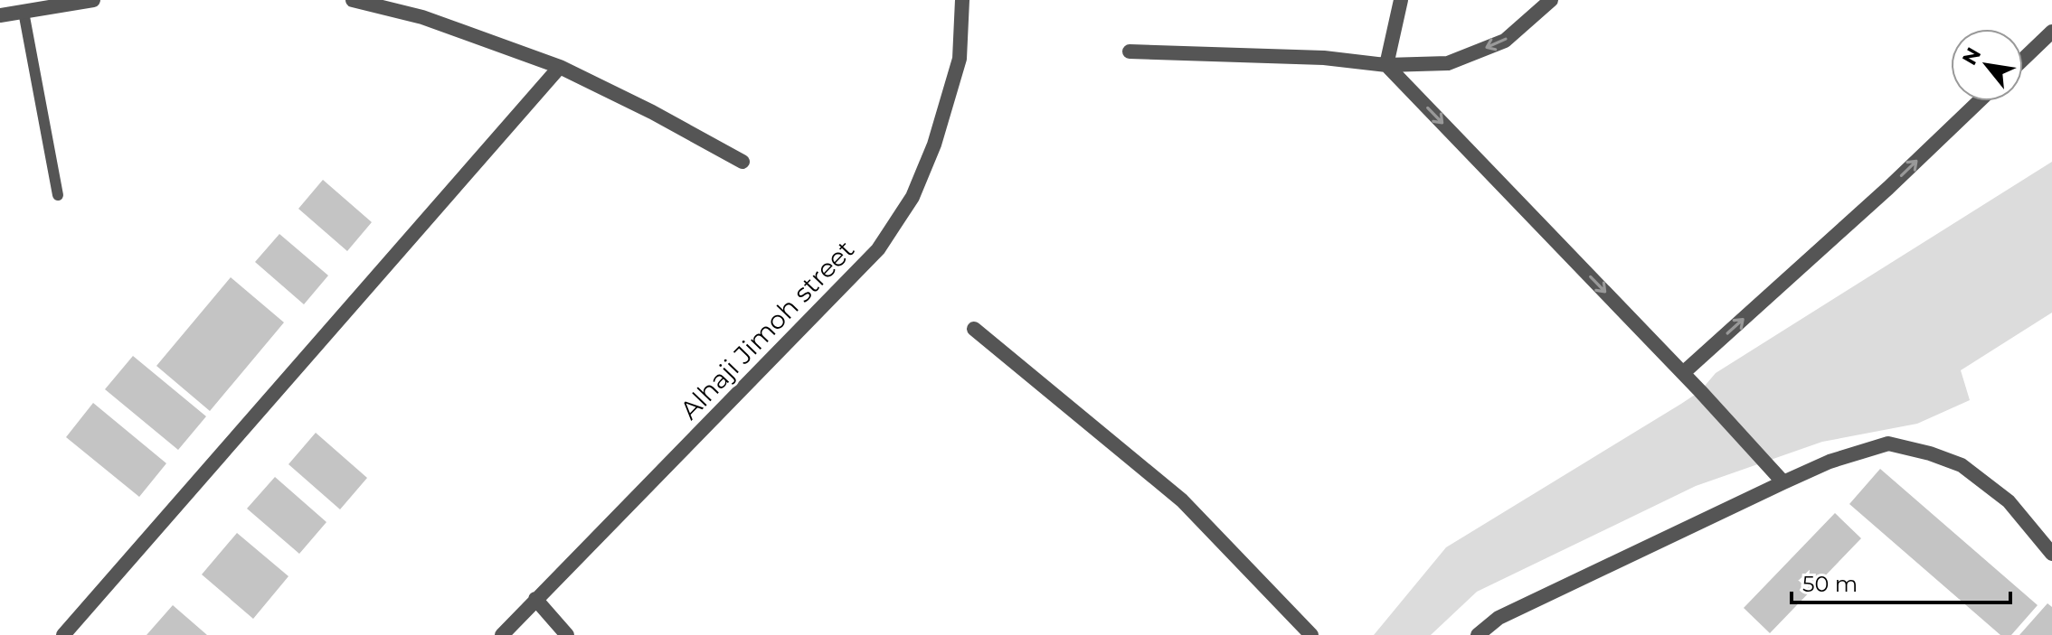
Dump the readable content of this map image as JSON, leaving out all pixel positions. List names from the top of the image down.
{
  "streets": {
    "street": ["Alhaji Jimoh street"]
  },
  "scale_bar": "50 m",
  "north": "top left"
}
